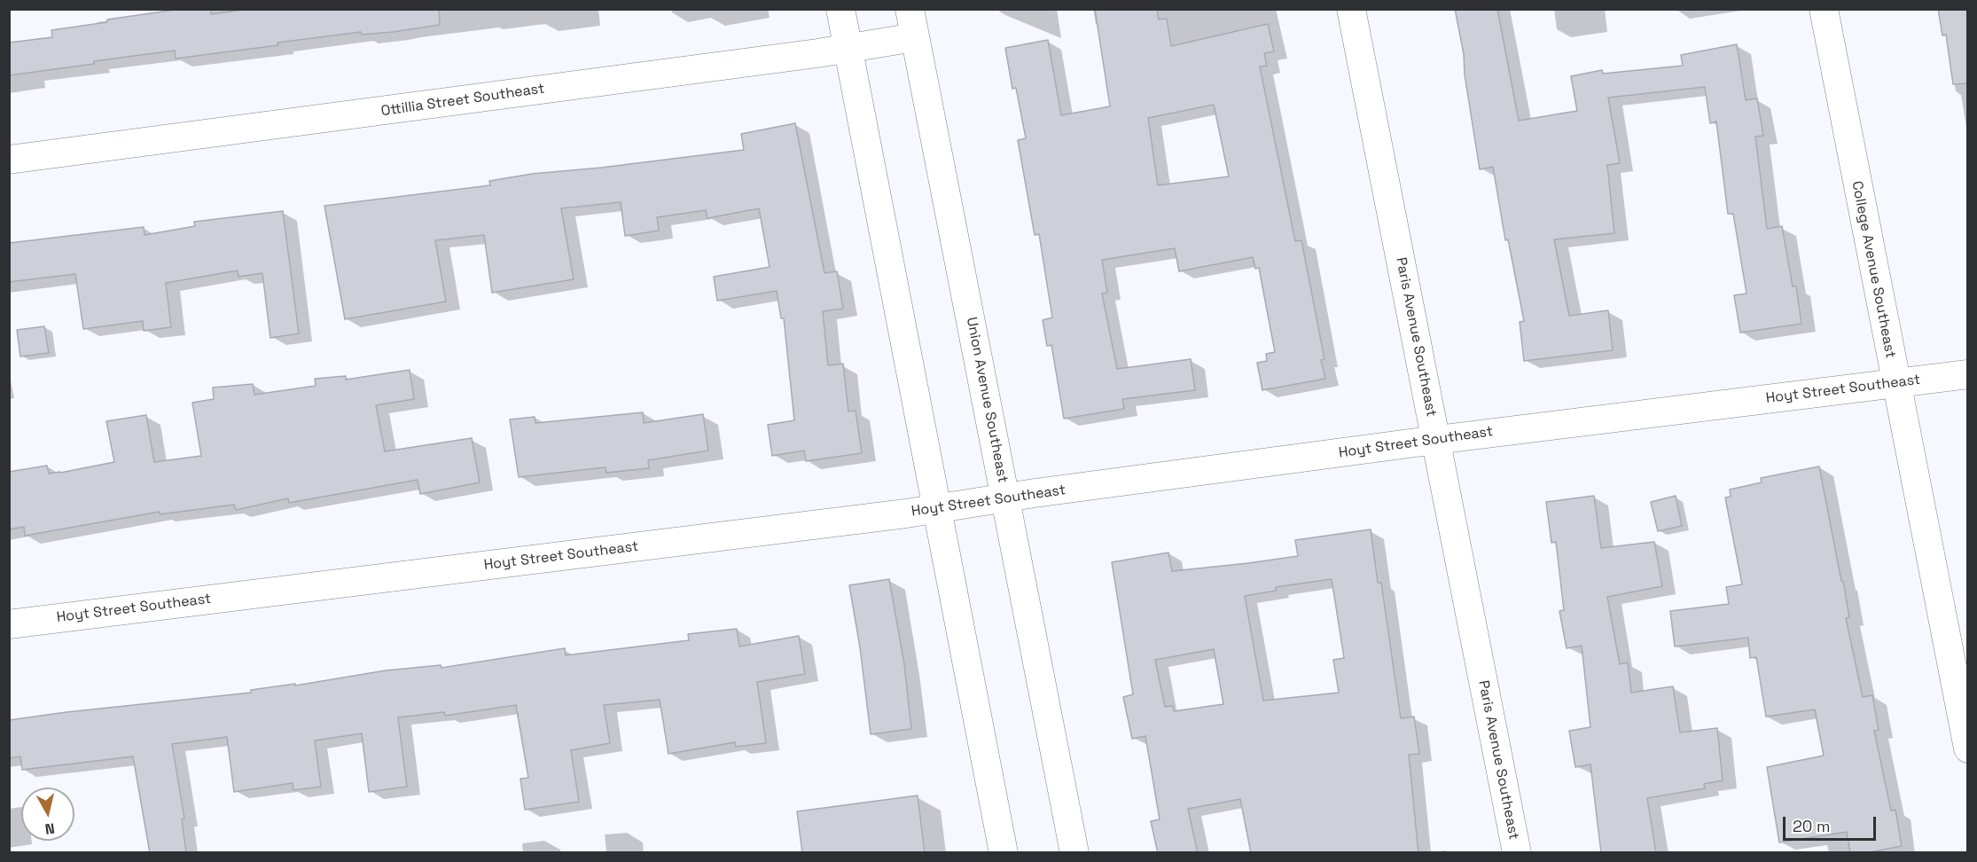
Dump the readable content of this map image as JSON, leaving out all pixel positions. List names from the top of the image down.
{
  "streets": {
    "street": [
      "Ottillia Street Southeast",
      "College Avenue Southeast",
      "Paris Avenue Southeast",
      "Hoyt Street Southeast",
      "Union Avenue Southeast"
    ]
  },
  "crossings": [
    ["Ottillia Street Southeast", "Union Avenue Southeast"],
    ["College Avenue Southeast", "Hoyt Street Southeast"],
    ["Paris Avenue Southeast", "Hoyt Street Southeast"],
    ["Hoyt Street Southeast", "Union Avenue Southeast"]
  ],
  "scale_bar": "20 m",
  "north": "bottom"
}
